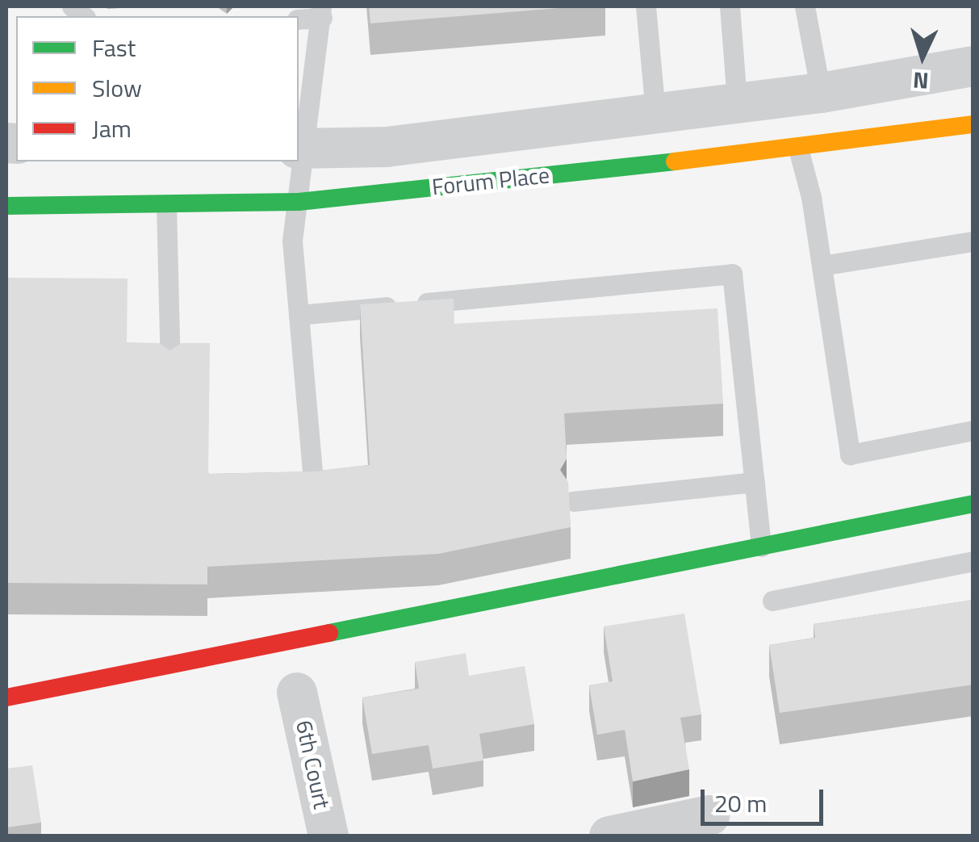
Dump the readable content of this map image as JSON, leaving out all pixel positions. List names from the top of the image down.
{
  "streets": {
    "street": ["Forum Place", "6th Court"]
  },
  "legend": ["Fast", "Slow", "Jam"],
  "scale_bar": "20 m",
  "north": "bottom"
}
